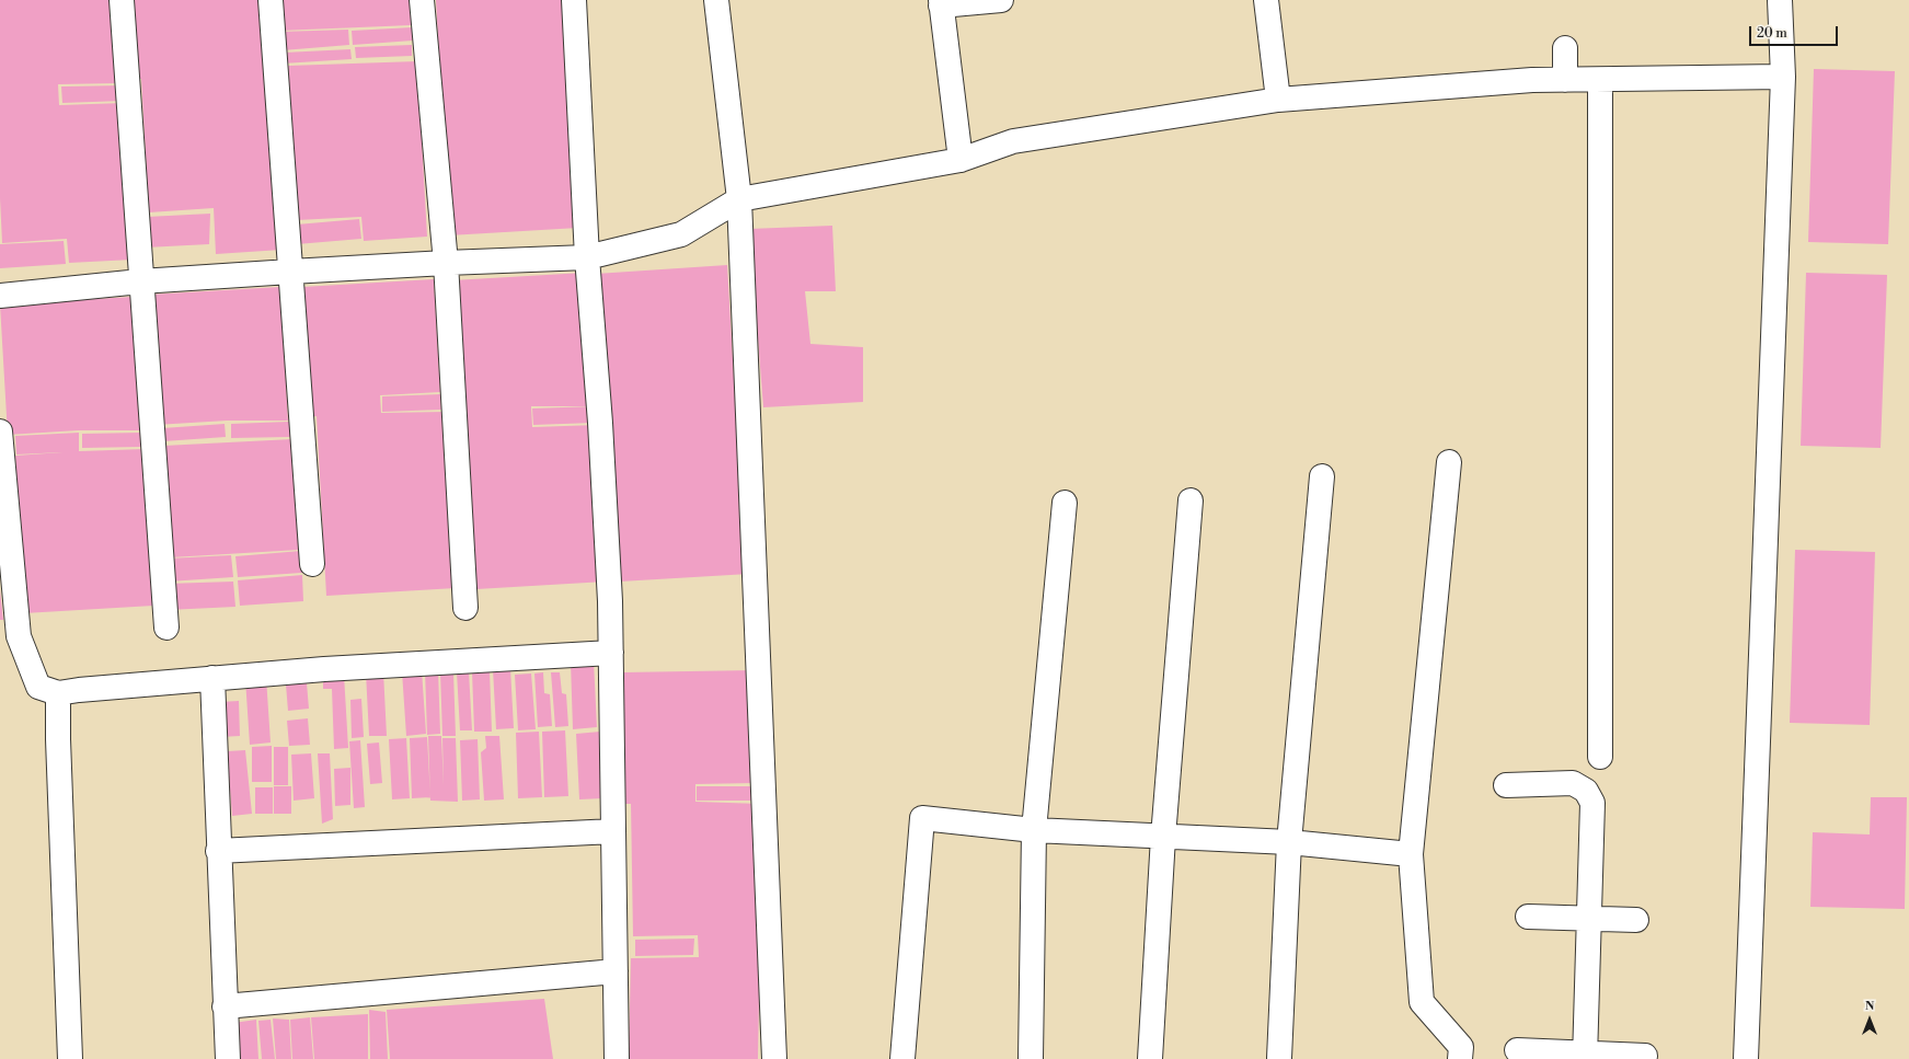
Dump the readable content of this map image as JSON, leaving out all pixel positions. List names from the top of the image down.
{
  "scale_bar": "20 m",
  "north": "top"
}
